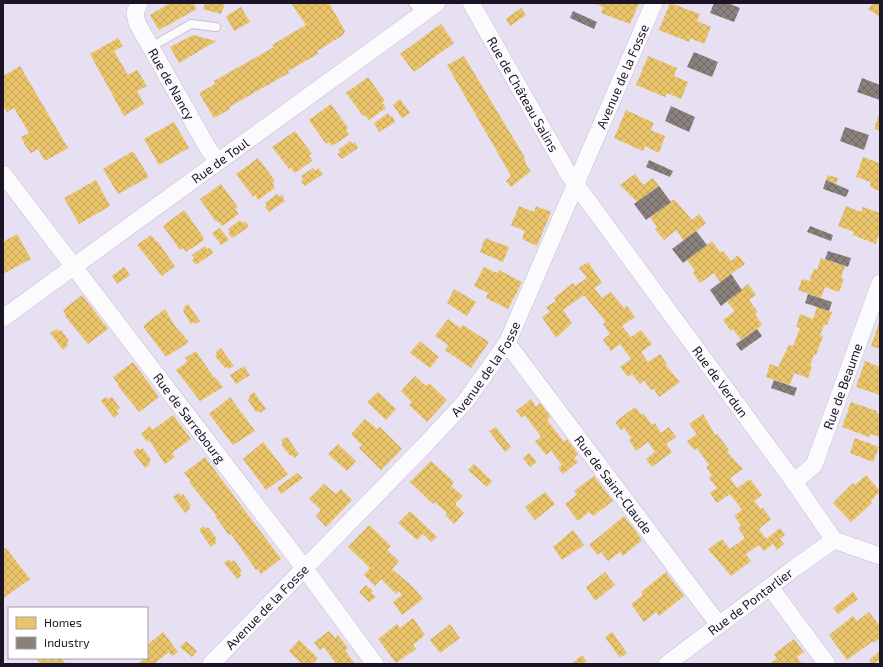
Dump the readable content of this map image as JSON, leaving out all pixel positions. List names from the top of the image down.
{
  "streets": {
    "street": [
      "Avenue de la Fosse",
      "Rue de Nancy",
      "Rue de Château Salins",
      "Rue de Toul",
      "Rue de Verdun",
      "Rue de Beaume",
      "Rue de Sarrebourg",
      "Rue de Saint-Claude",
      "Rue de Pontarlier"
    ]
  },
  "crossings": [
    ["Avenue de la Fosse", "Rue de Château Salins"],
    ["Avenue de la Fosse", "Rue de Verdun"],
    ["Avenue de la Fosse", "Rue de Sarrebourg"],
    ["Avenue de la Fosse", "Rue de Saint-Claude"],
    ["Rue de Nancy", "Rue de Toul"],
    ["Rue de Château Salins", "Rue de Verdun"],
    ["Rue de Toul", "Rue de Sarrebourg"],
    ["Rue de Verdun", "Rue de Beaume"],
    ["Rue de Verdun", "Rue de Pontarlier"],
    ["Rue de Saint-Claude", "Rue de Pontarlier"]
  ],
  "legend": ["Homes", "Industry"]
}
